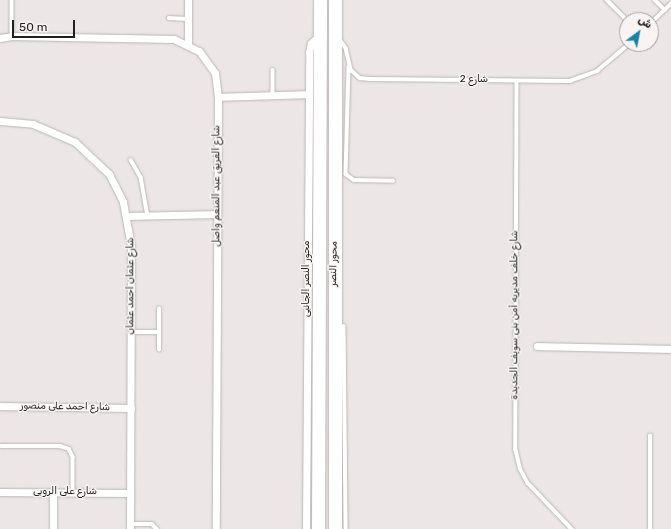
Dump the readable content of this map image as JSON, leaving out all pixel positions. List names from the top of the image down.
{
  "streets": {
    "highway": ["محور النصر"],
    "street": [
      "شارع الفريق عبد المنعم واصل",
      "محور النصر الجانبى",
      "شارع عثمان احمد عثمان",
      "شارع احمد على منصور",
      "شارع على الروبى"
    ],
    "lane": ["شارع 2", "شارع خلف مديريه أمن بنى سويف الجديدة"]
  },
  "crossings": [
    ["شارع 2", "شارع خلف مديريه أمن بنى سويف الجديدة"],
    ["محور النصر", "محور النصر الجانبى"],
    ["شارع عثمان احمد عثمان", "شارع احمد على منصور"],
    ["شارع عثمان احمد عثمان", "شارع على الروبى"]
  ],
  "scale_bar": "50 m",
  "north": "top right"
}
